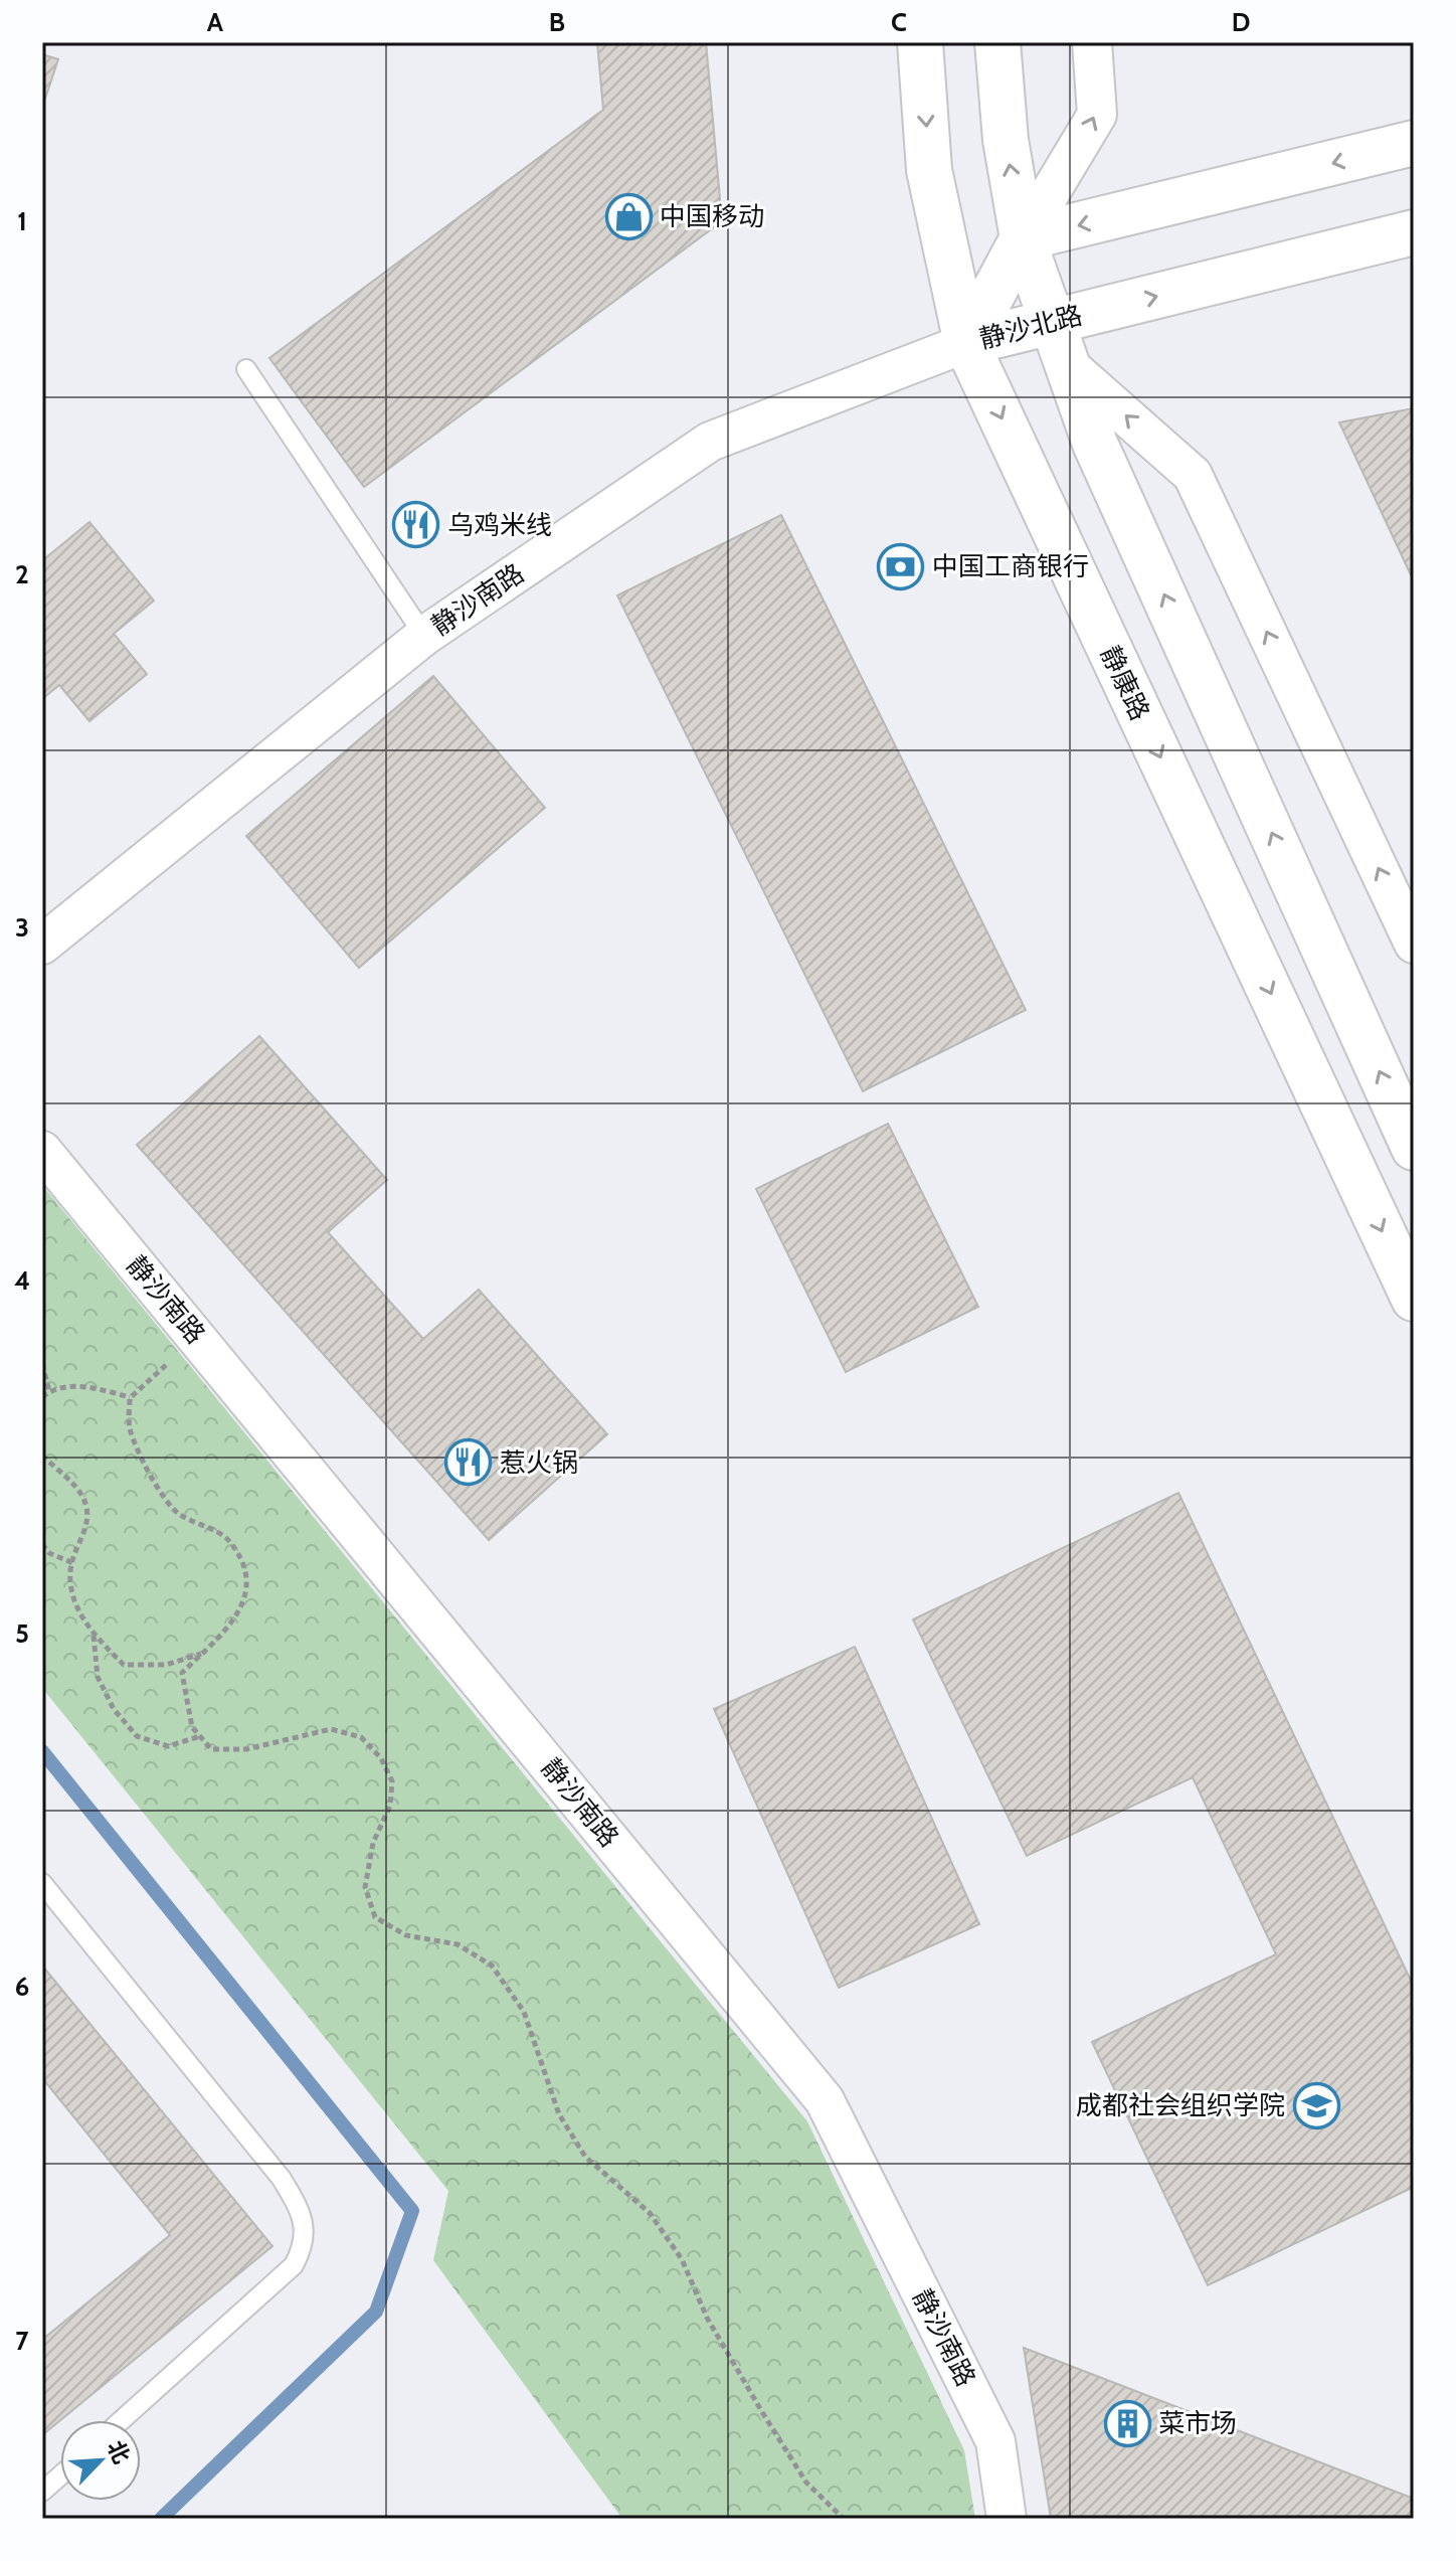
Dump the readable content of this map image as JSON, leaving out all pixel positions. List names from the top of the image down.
{
  "streets": {
    "main road": ["静沙北路", "静康路"],
    "street": ["静沙南路"]
  },
  "crossings": [
    ["静沙北路", "静沙南路"],
    ["静沙北路", "静康路"],
    ["静沙南路", "静康路"]
  ],
  "places": {
    "shop": ["中国移动"],
    "restaurant": ["乌鸡米线", "惹火锅"],
    "bank": ["中国工商银行"],
    "school or university": ["成都社会组织学院"],
    "building": ["菜市场"]
  },
  "north": "top right",
  "grid": {
    "columns": [
      "A",
      "B",
      "C",
      "D"
    ],
    "rows": [
      "1",
      "2",
      "3",
      "4",
      "5",
      "6",
      "7"
    ]
  }
}
